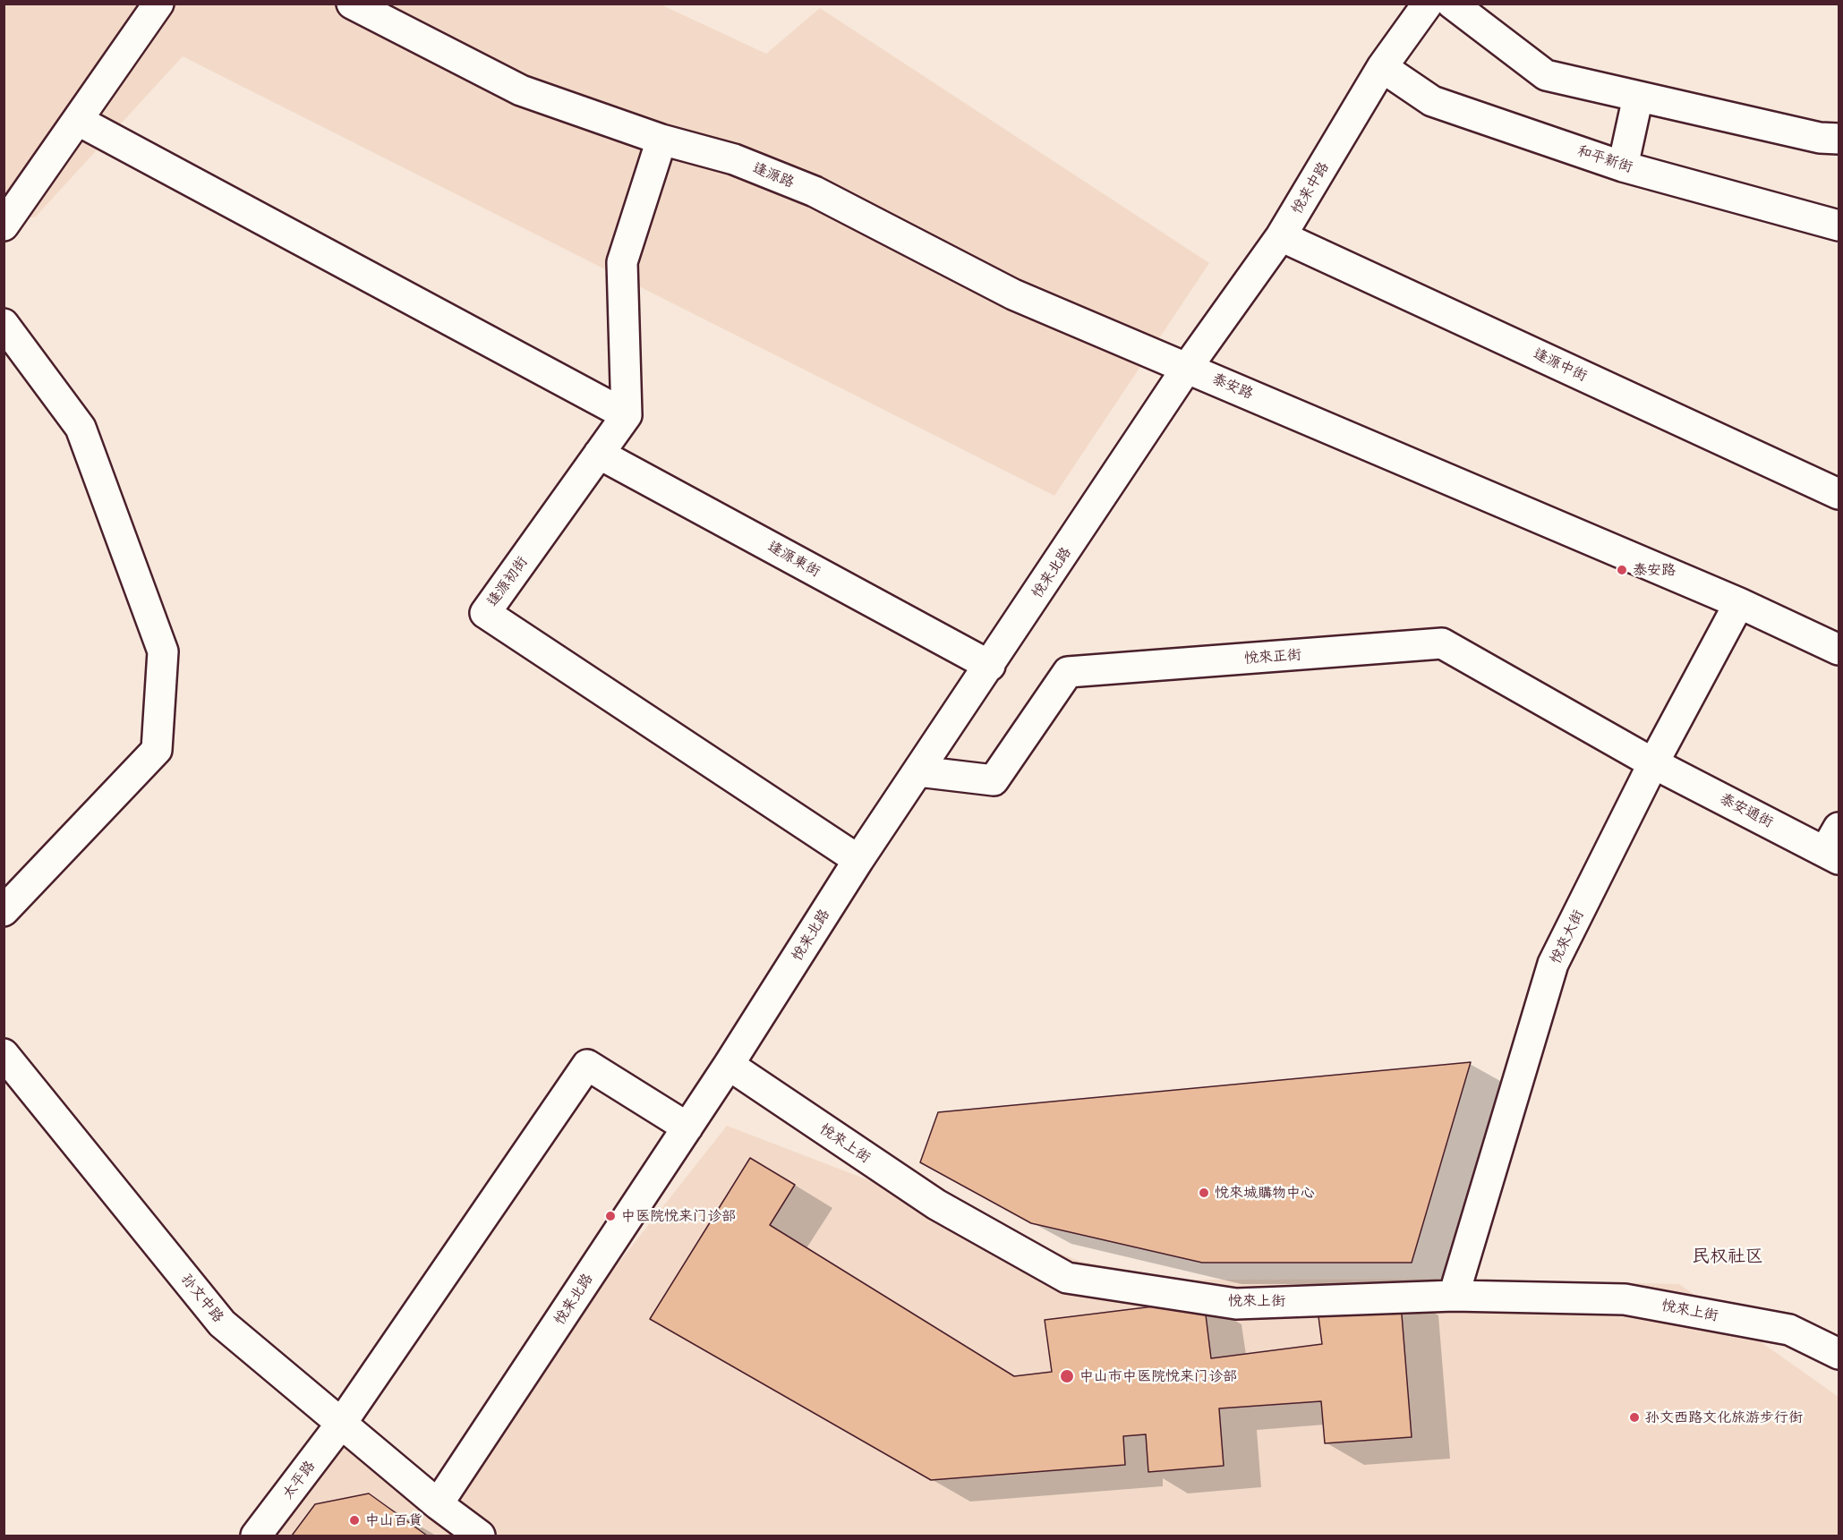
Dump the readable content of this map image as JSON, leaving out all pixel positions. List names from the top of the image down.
{
  "streets": {
    "street": [
      "和平新街",
      "逢源路",
      "悦来中路",
      "逢源中街",
      "泰安路",
      "逢源東街",
      "悦来北路",
      "逢源初街",
      "悅來正街",
      "泰安通街",
      "悅來大街",
      "悅來上街",
      "孙文中路",
      "太平路"
    ]
  },
  "crossings": [
    ["和平新街", "悦来中路"],
    ["逢源路", "悦来中路"],
    ["逢源路", "泰安路"],
    ["逢源路", "悦来北路"],
    ["悦来中路", "逢源中街"],
    ["悦来中路", "泰安路"],
    ["悦来中路", "悦来北路"],
    ["泰安路", "悦来北路"],
    ["泰安路", "悅來大街"],
    ["逢源東街", "悦来北路"],
    ["逢源東街", "逢源初街"],
    ["悦来北路", "逢源初街"],
    ["悦来北路", "悅來正街"],
    ["悦来北路", "悅來上街"],
    ["悦来北路", "孙文中路"],
    ["悦来北路", "太平路"],
    ["悅來正街", "泰安通街"],
    ["悅來正街", "悅來大街"],
    ["泰安通街", "悅來大街"],
    ["悅來大街", "悅來上街"],
    ["孙文中路", "太平路"]
  ],
  "districts": ["民权社区"],
  "places": [
    "泰安路",
    "悅來城購物中心",
    "中医院悦来门诊部",
    "中山市中医院悦来门诊部",
    "孙文西路文化旅游步行街",
    "中山百貨"
  ]
}
